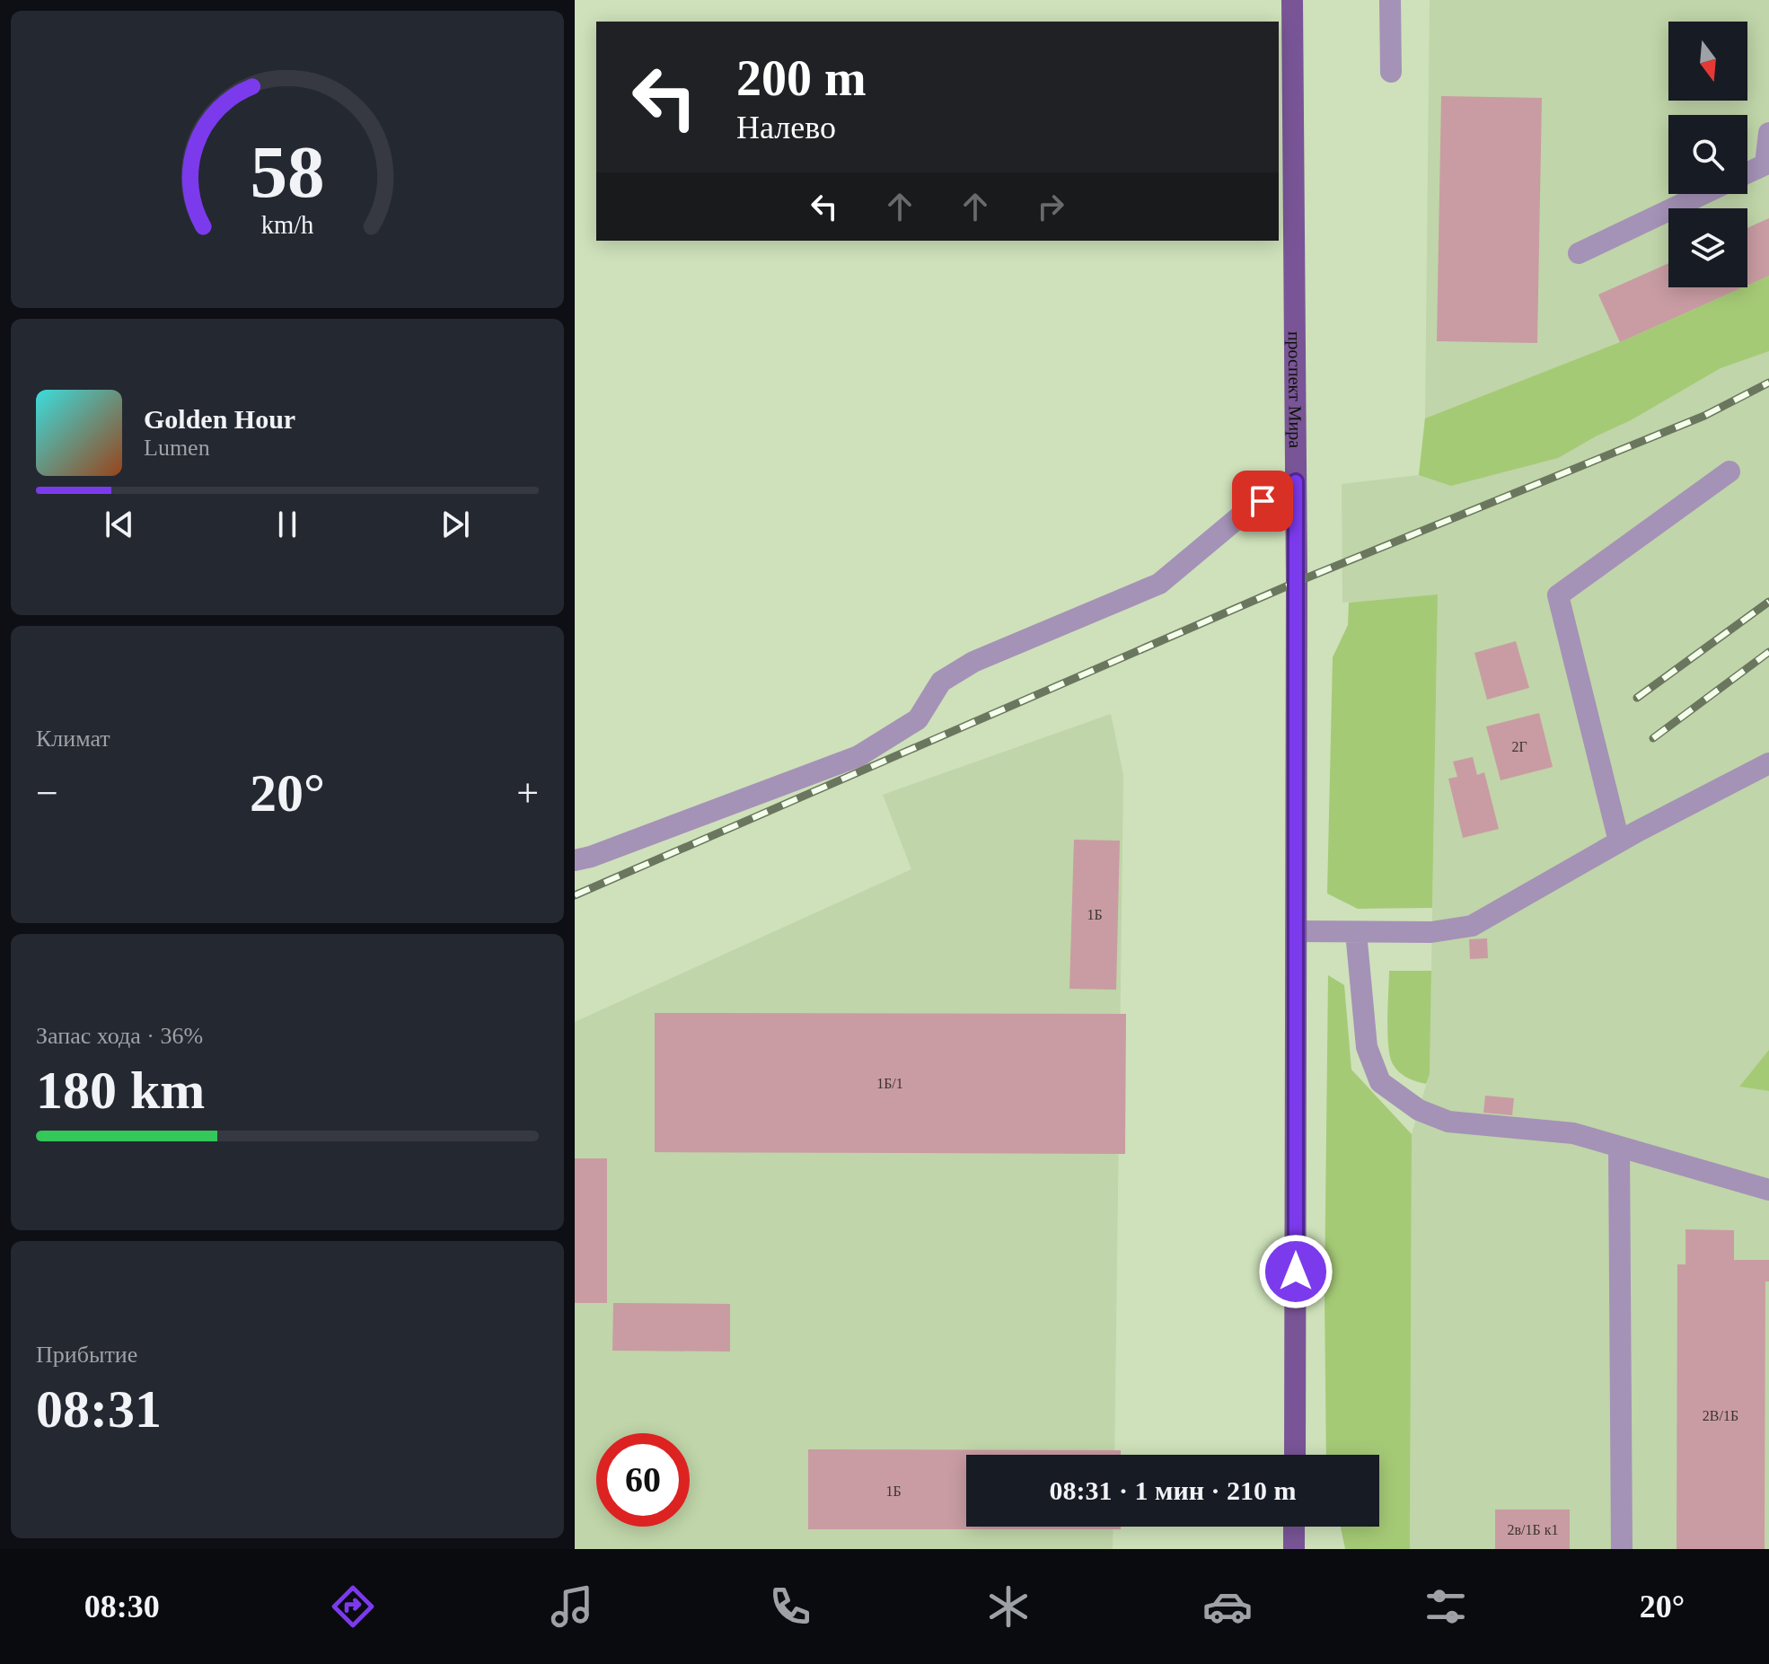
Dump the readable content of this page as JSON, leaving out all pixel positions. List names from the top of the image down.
{
  "streets": {
    "main road": ["проспект Мира"]
  },
  "house_numbers": [
    "2Г",
    "1Б",
    "1Б/1",
    "2В/1Б",
    "1Б",
    "2в/1Б к1"
  ],
  "north": "bottom",
  "page": {
    "turn": ["200 m", "Налево"],
    "song": ["Golden Hour", "Lumen"],
    "tile": [
      "Климат",
      ["Запас хода · 36%", "180 km"],
      ["Прибытие", "08:31"]
    ],
    "heat": ["−", "20°", "+"],
    "limit": "60",
    "trip": "08:31 · 1 мин · 210 m",
    "tabs": ["08:30", "20°"],
    "gauge": ["58", "km/h"]
  }
}
